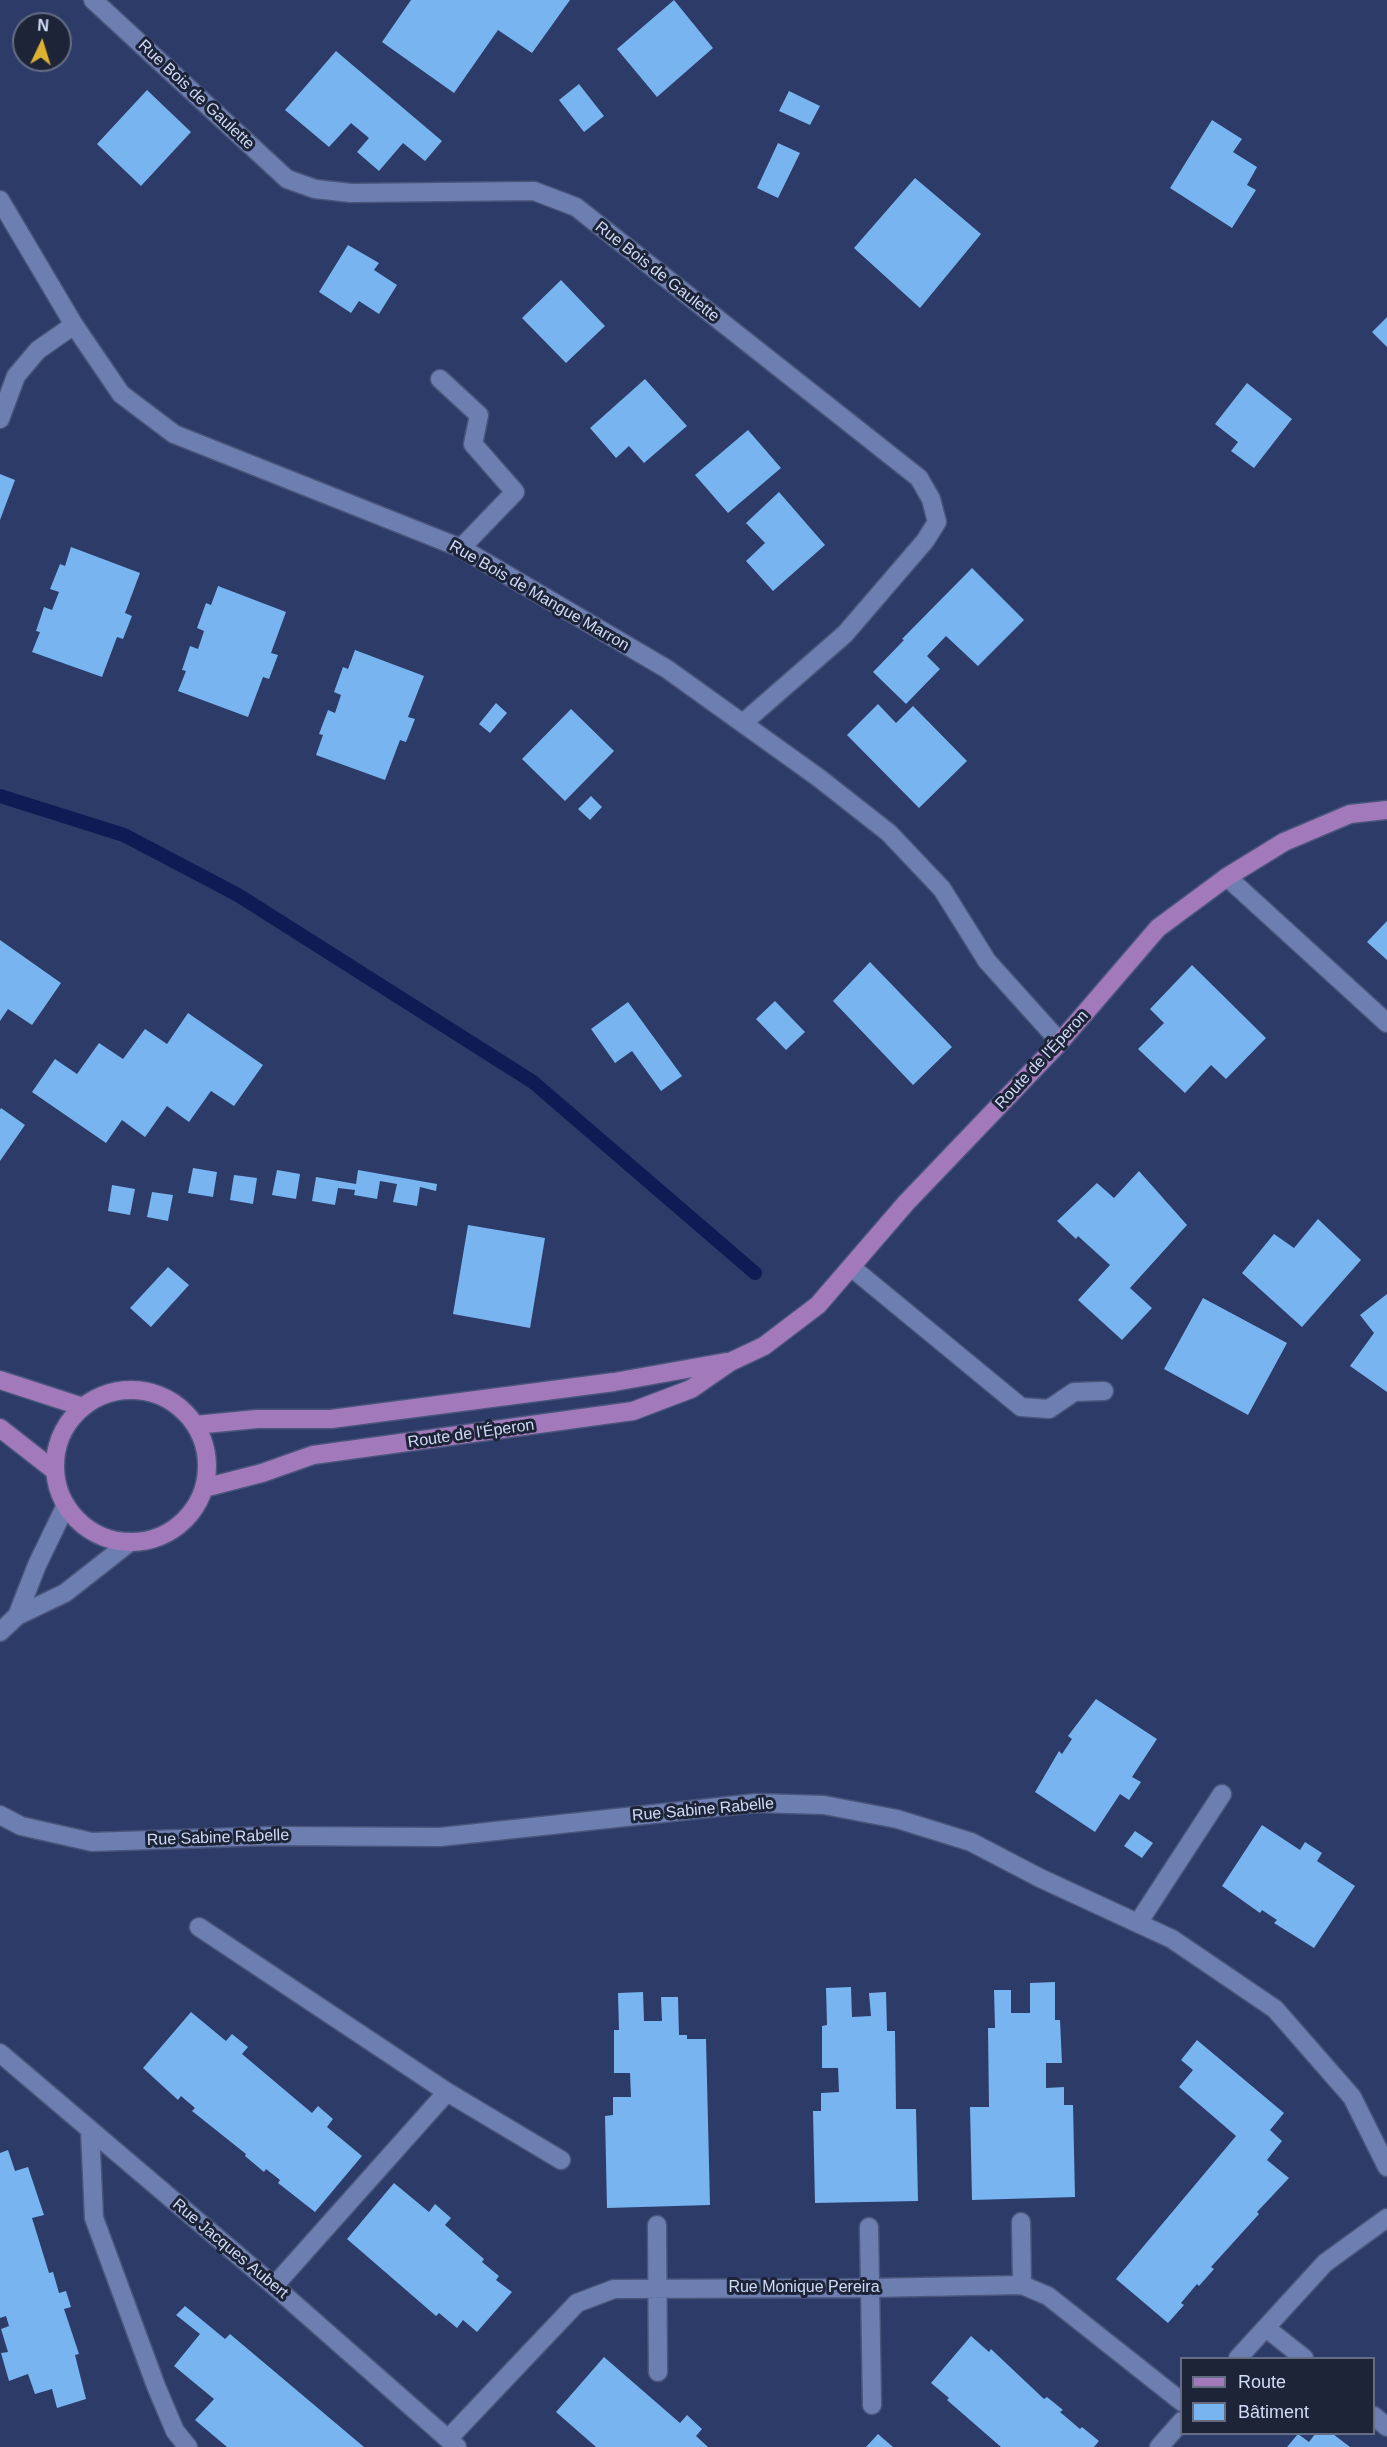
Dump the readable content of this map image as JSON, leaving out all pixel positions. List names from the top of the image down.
{
  "streets": {
    "main road": ["Route de l'Éperon"],
    "street": [
      "Rue Bois de Gaulette",
      "Rue Bois de Mangue Marron",
      "Rue Sabine Rabelle",
      "Rue Jacques Aubert",
      "Rue Monique Pereira"
    ]
  },
  "crossings": [
    ["Rue Bois de Gaulette", "Rue Bois de Mangue Marron"],
    ["Rue Bois de Mangue Marron", "Route de l'Éperon"],
    ["Rue Jacques Aubert", "Rue Monique Pereira"]
  ],
  "legend": ["Route", "Bâtiment"],
  "north": "top"
}
